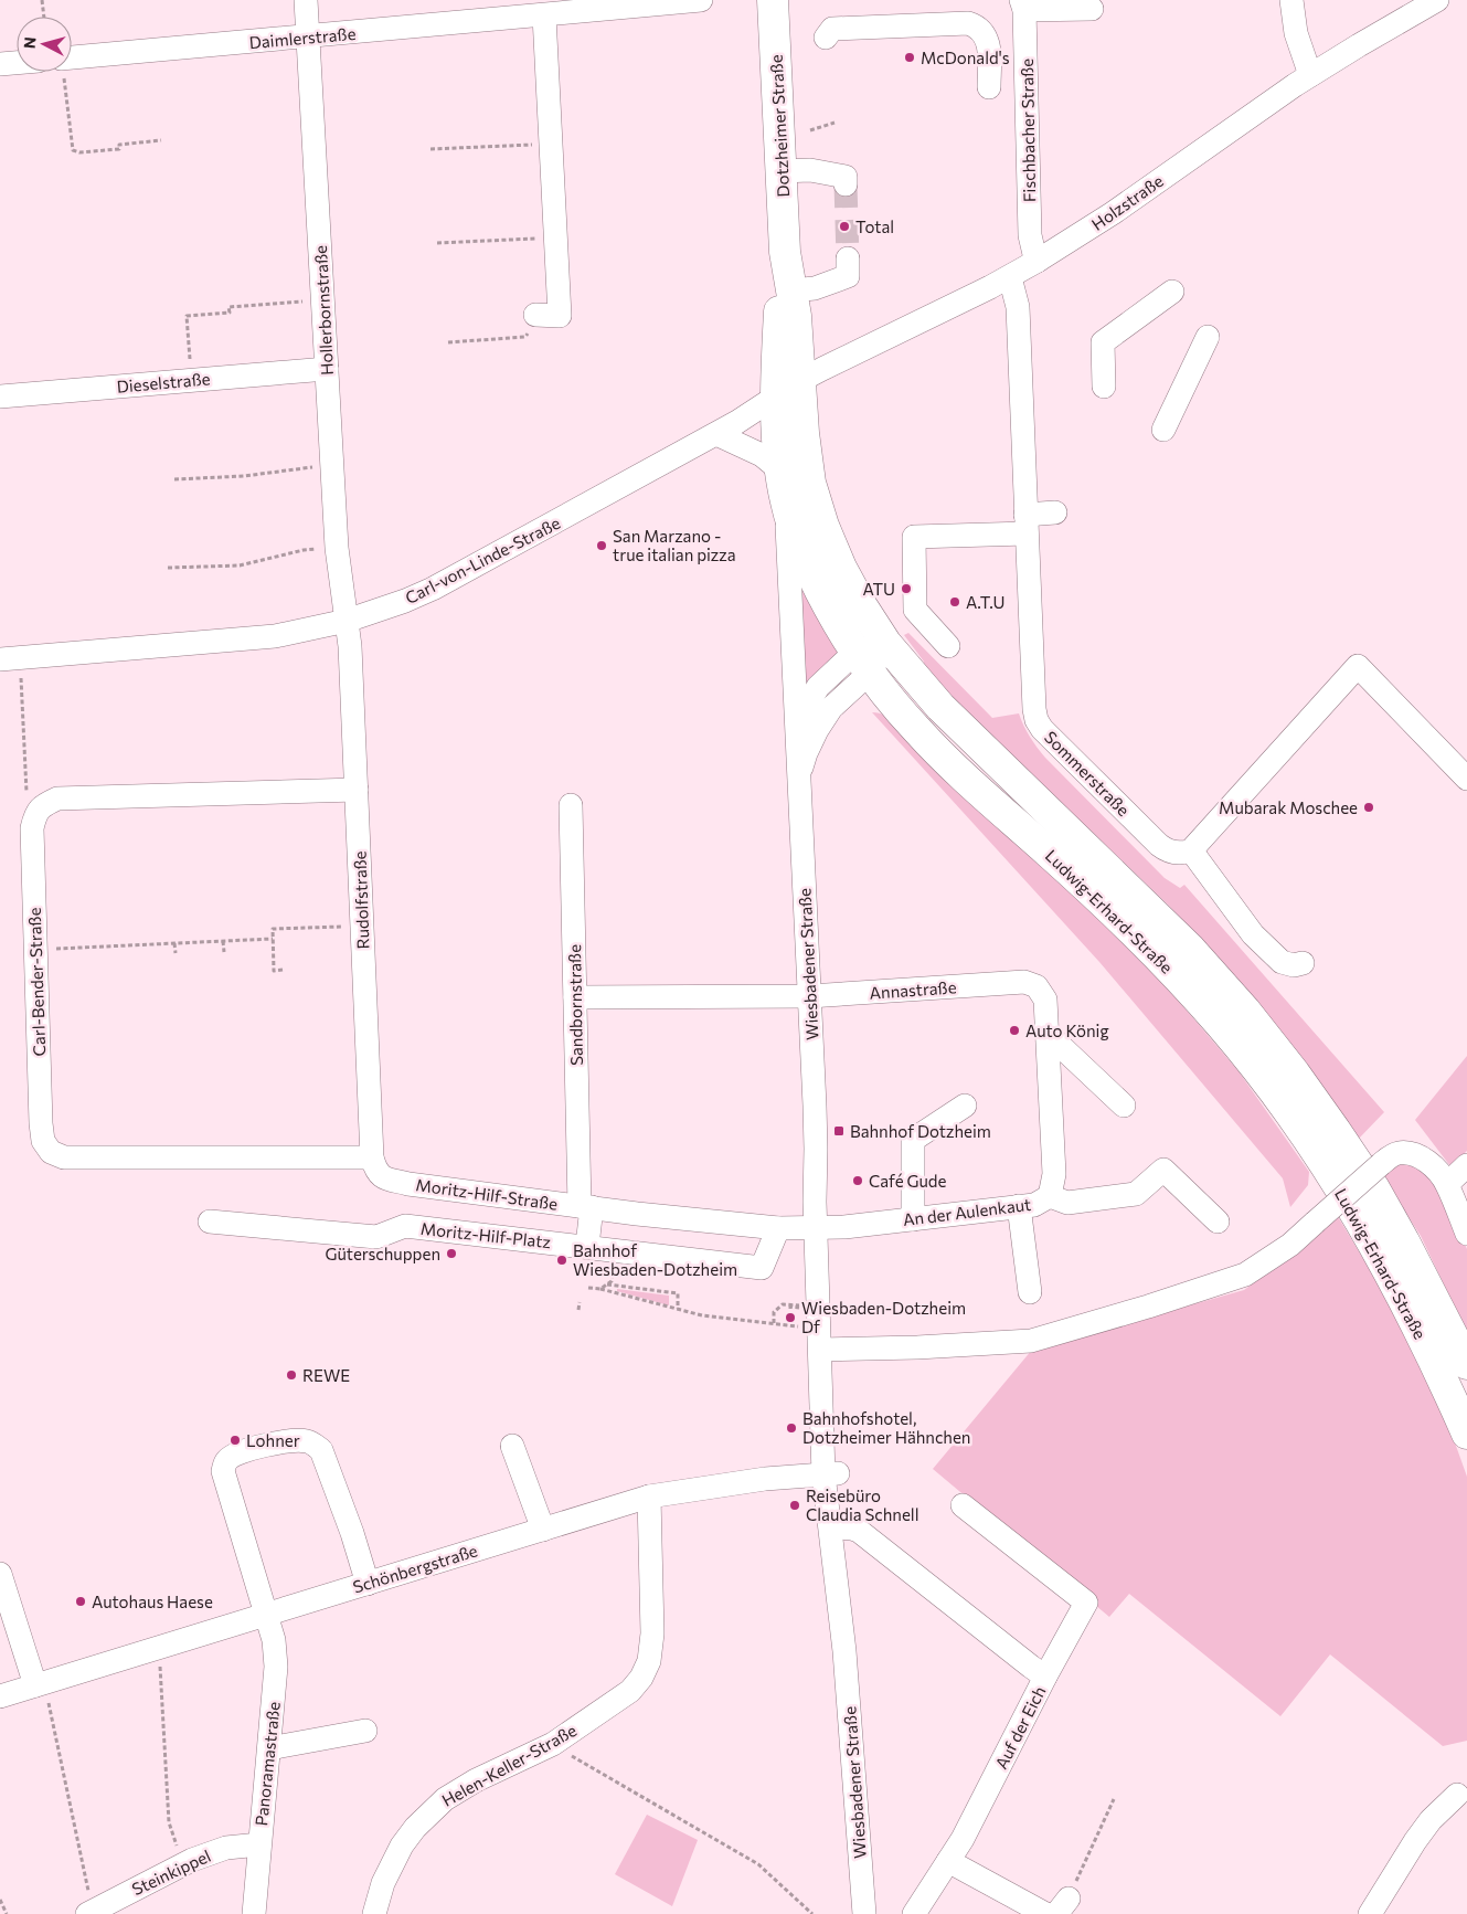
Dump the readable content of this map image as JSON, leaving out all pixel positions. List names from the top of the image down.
{
  "streets": {
    "main road": ["Dotzheimer Straße", "Ludwig-Erhard-Straße"],
    "street": [
      "Daimlerstraße",
      "Fischbacher Straße",
      "Holzstraße",
      "Hollerbornstraße",
      "Dieselstraße",
      "Carl-von-Linde-Straße",
      "Sommerstraße",
      "Rudolfstraße",
      "Wiesbadener Straße",
      "Carl-Bender-Straße",
      "Annastraße",
      "Sandbornstraße",
      "Moritz-Hilf-Straße",
      "An der Aulenkaut",
      "Moritz-Hilf-Platz",
      "Schönbergstraße",
      "Auf der Eich",
      "Panoramastraße",
      "Helen-Keller-Straße",
      "Steinkippel"
    ]
  },
  "crossings": [
    ["Daimlerstraße", "Hollerbornstraße"],
    ["Dotzheimer Straße", "Holzstraße"],
    ["Dotzheimer Straße", "Carl-von-Linde-Straße"],
    ["Dotzheimer Straße", "Ludwig-Erhard-Straße"],
    ["Fischbacher Straße", "Holzstraße"],
    ["Holzstraße", "Carl-von-Linde-Straße"],
    ["Holzstraße", "Sommerstraße"],
    ["Holzstraße", "Ludwig-Erhard-Straße"],
    ["Hollerbornstraße", "Dieselstraße"],
    ["Hollerbornstraße", "Carl-von-Linde-Straße"],
    ["Hollerbornstraße", "Rudolfstraße"],
    ["Carl-von-Linde-Straße", "Rudolfstraße"],
    ["Carl-von-Linde-Straße", "Ludwig-Erhard-Straße"],
    ["Rudolfstraße", "Carl-Bender-Straße"],
    ["Rudolfstraße", "Moritz-Hilf-Straße"],
    ["Ludwig-Erhard-Straße", "Wiesbadener Straße"],
    ["Wiesbadener Straße", "Annastraße"],
    ["Wiesbadener Straße", "Moritz-Hilf-Straße"],
    ["Wiesbadener Straße", "An der Aulenkaut"],
    ["Wiesbadener Straße", "Schönbergstraße"],
    ["Wiesbadener Straße", "Auf der Eich"],
    ["Carl-Bender-Straße", "Moritz-Hilf-Straße"],
    ["Annastraße", "Sandbornstraße"],
    ["Annastraße", "An der Aulenkaut"],
    ["Sandbornstraße", "Moritz-Hilf-Straße"],
    ["Moritz-Hilf-Straße", "An der Aulenkaut"],
    ["Schönbergstraße", "Panoramastraße"],
    ["Schönbergstraße", "Helen-Keller-Straße"],
    ["Panoramastraße", "Steinkippel"]
  ],
  "places": {
    "other": [
      "McDonald's",
      "Total",
      "San Marzano - true italian pizza",
      "ATU",
      "A.T.U",
      "Mubarak Moschee",
      "Auto König",
      "Café Gude",
      "Güterschuppen",
      "Bahnhof Wiesbaden-Dotzheim",
      "Wiesbaden-Dotzheim Df",
      "REWE",
      "Bahnhofshotel, Dotzheimer Hähnchen",
      "Lohner",
      "Reisebüro Claudia Schnell",
      "Autohaus Haese"
    ],
    "transit": ["Bahnhof Dotzheim"]
  },
  "north": "left"
}
